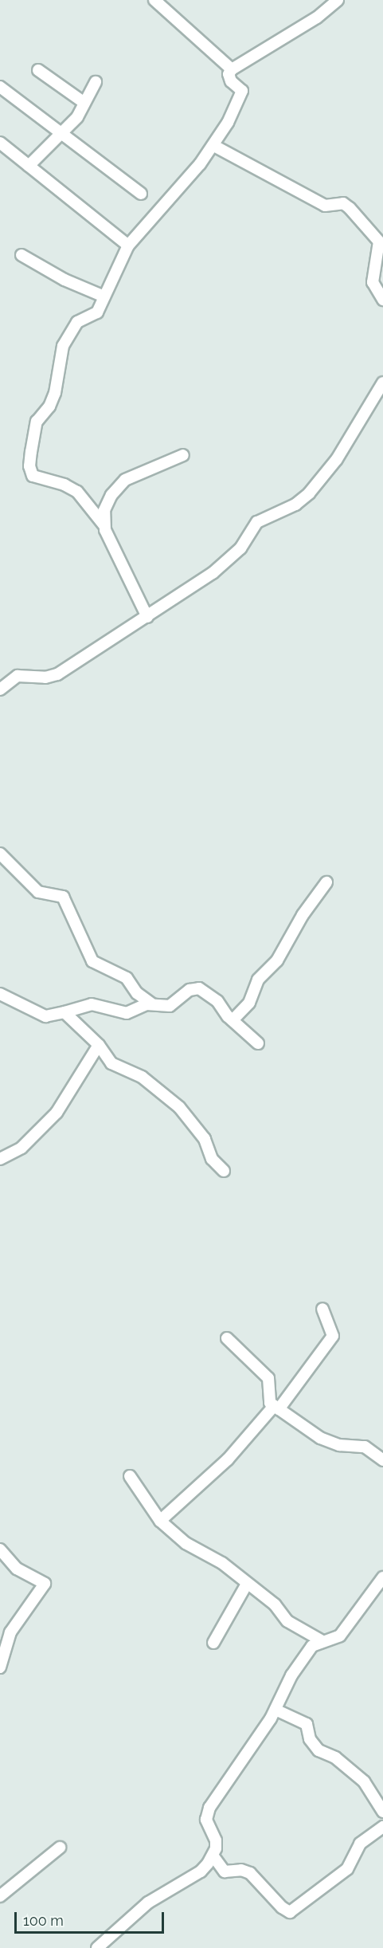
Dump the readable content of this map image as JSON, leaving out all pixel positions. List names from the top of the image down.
{
  "scale_bar": "100 m"
}
